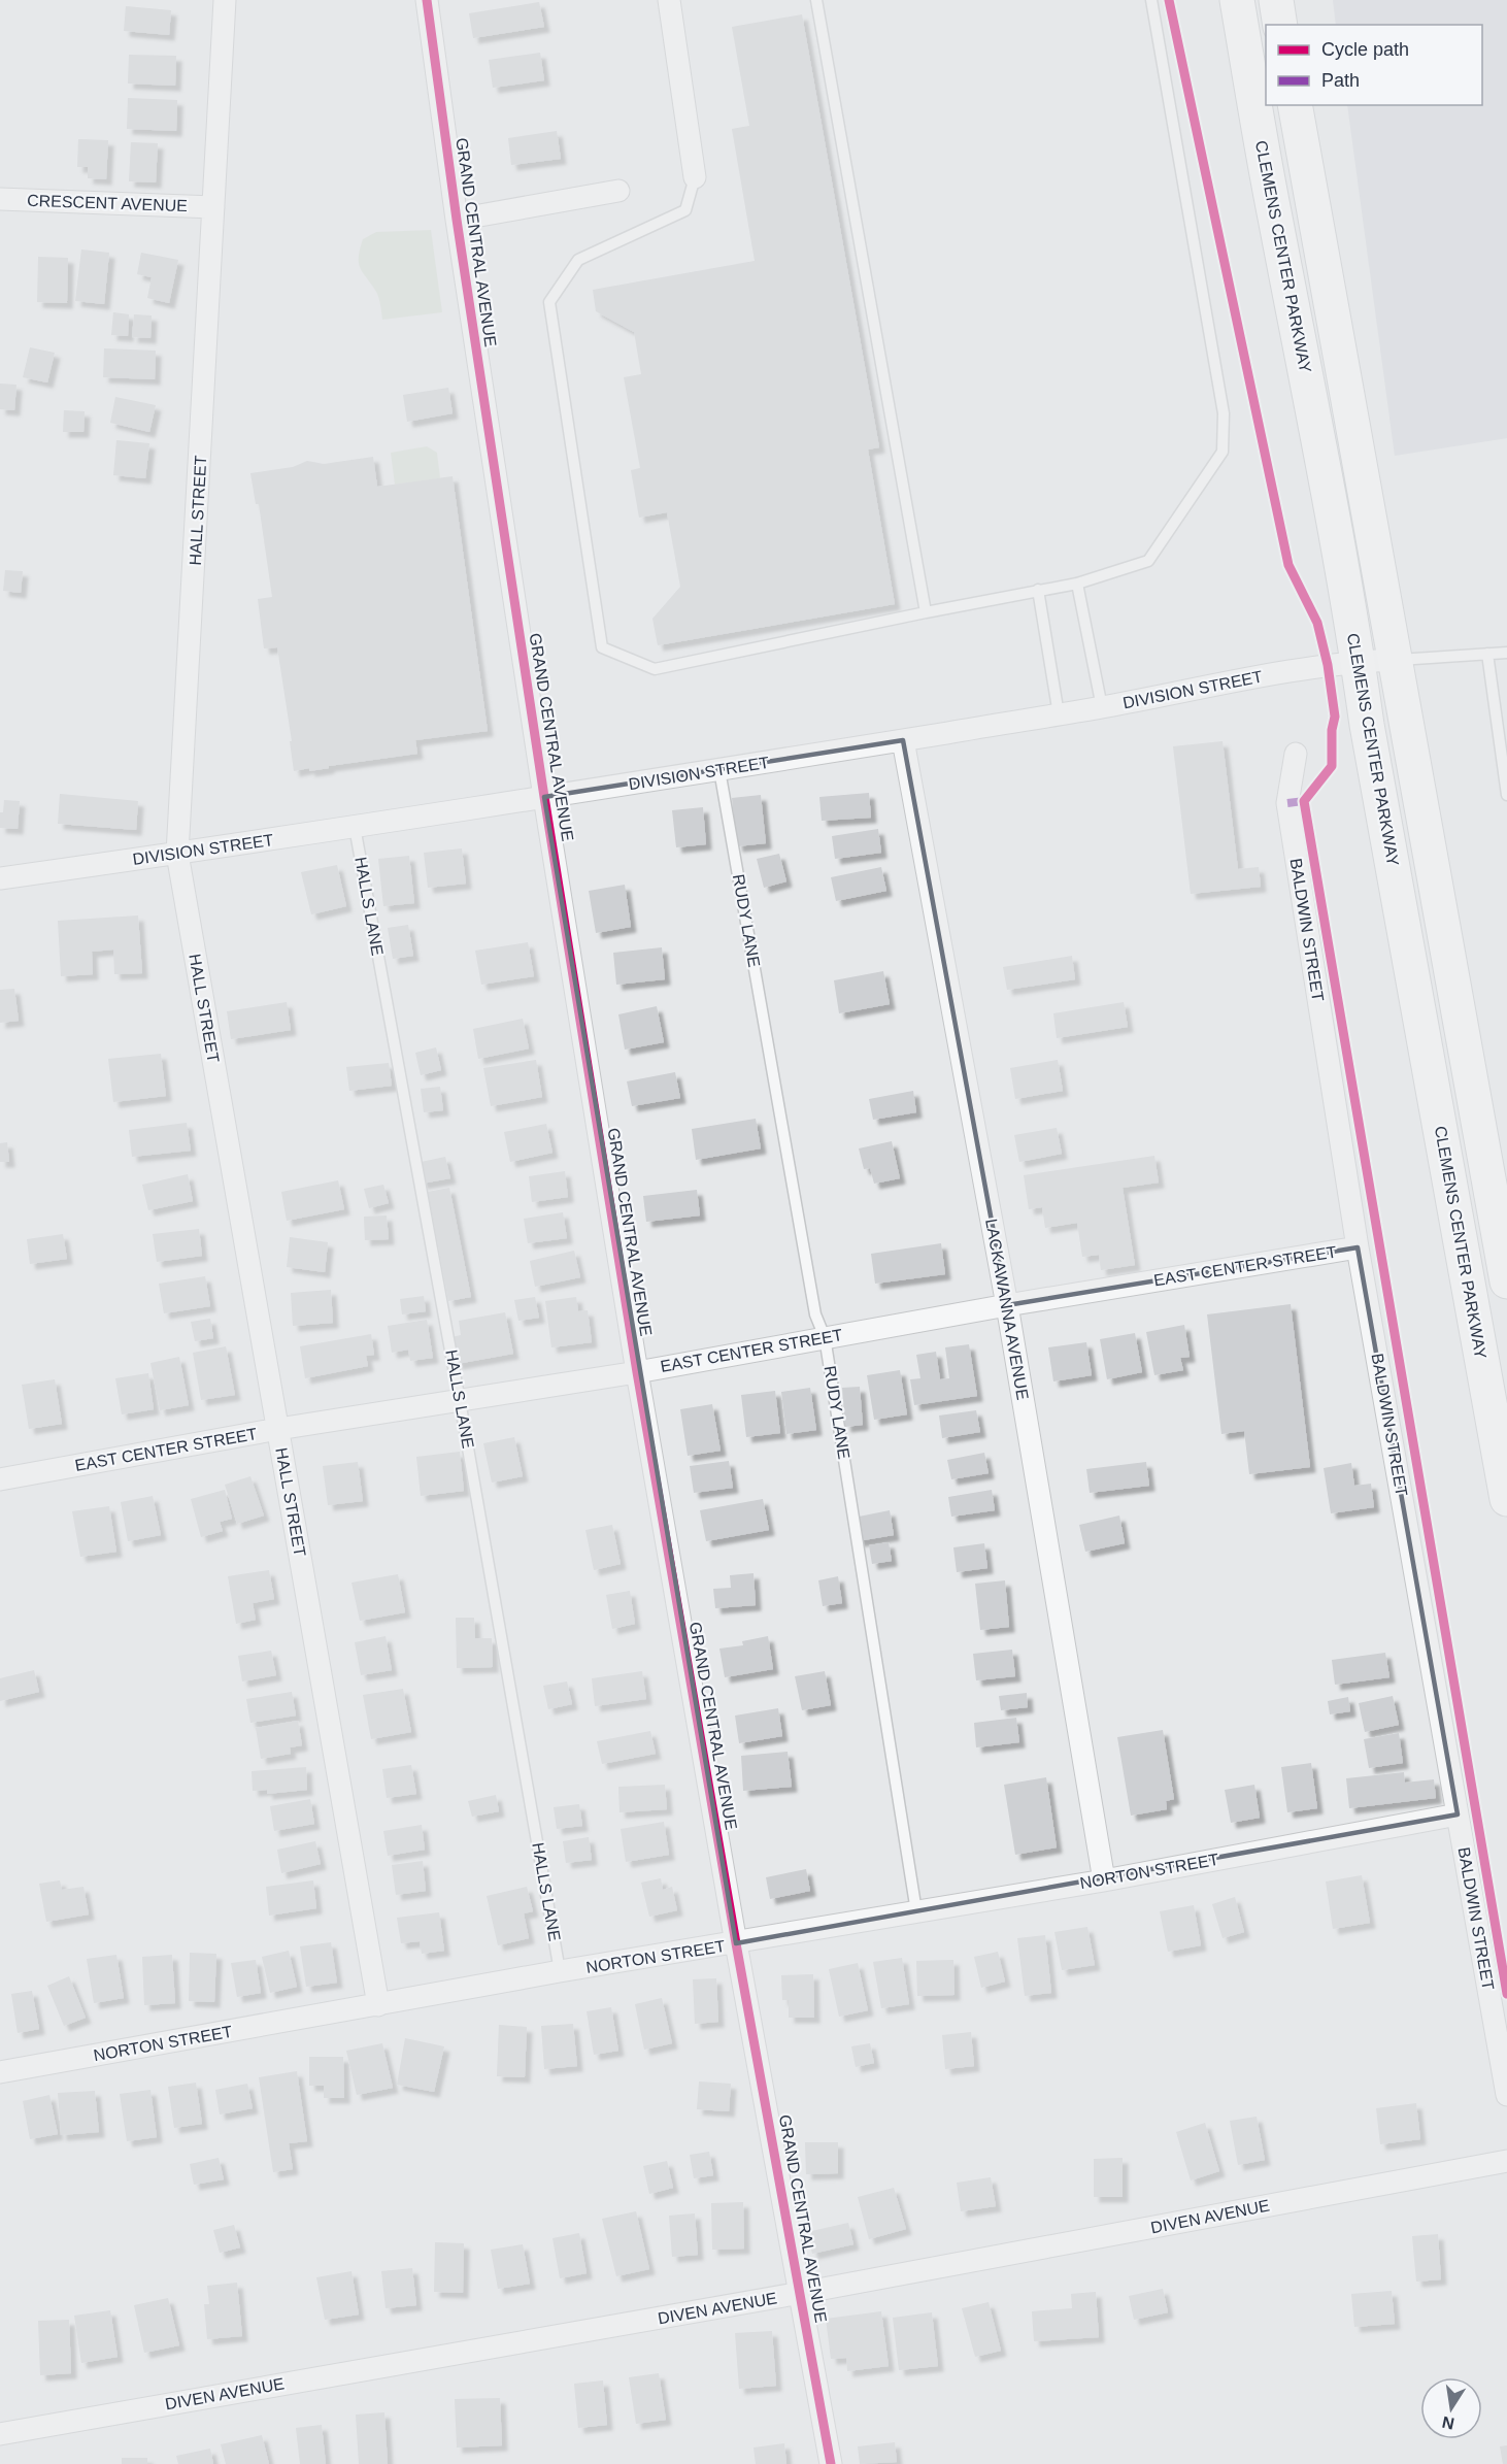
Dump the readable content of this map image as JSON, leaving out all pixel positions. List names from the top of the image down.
{
  "streets": {
    "main road": ["CLEMENS CENTER PARKWAY"],
    "street": [
      "CRESCENT AVENUE",
      "GRAND CENTRAL AVENUE",
      "HALL STREET",
      "DIVISION STREET",
      "BALDWIN STREET",
      "EAST CENTER STREET",
      "LACKAWANNA AVENUE",
      "NORTON STREET",
      "DIVEN AVENUE"
    ],
    "lane": ["HALLS LANE", "RUDY LANE"]
  },
  "crossings": [
    ["CRESCENT AVENUE", "HALL STREET"],
    ["GRAND CENTRAL AVENUE", "DIVISION STREET"],
    ["GRAND CENTRAL AVENUE", "EAST CENTER STREET"],
    ["GRAND CENTRAL AVENUE", "NORTON STREET"],
    ["GRAND CENTRAL AVENUE", "DIVEN AVENUE"],
    ["CLEMENS CENTER PARKWAY", "DIVISION STREET"],
    ["HALL STREET", "DIVISION STREET"],
    ["HALL STREET", "EAST CENTER STREET"],
    ["HALL STREET", "NORTON STREET"],
    ["DIVISION STREET", "HALLS LANE"],
    ["DIVISION STREET", "RUDY LANE"],
    ["DIVISION STREET", "LACKAWANNA AVENUE"],
    ["HALLS LANE", "EAST CENTER STREET"],
    ["HALLS LANE", "NORTON STREET"],
    ["RUDY LANE", "EAST CENTER STREET"],
    ["RUDY LANE", "NORTON STREET"],
    ["BALDWIN STREET", "EAST CENTER STREET"],
    ["BALDWIN STREET", "NORTON STREET"],
    ["EAST CENTER STREET", "LACKAWANNA AVENUE"],
    ["LACKAWANNA AVENUE", "NORTON STREET"]
  ],
  "legend": ["Cycle path", "Path"],
  "north": "bottom"
}
